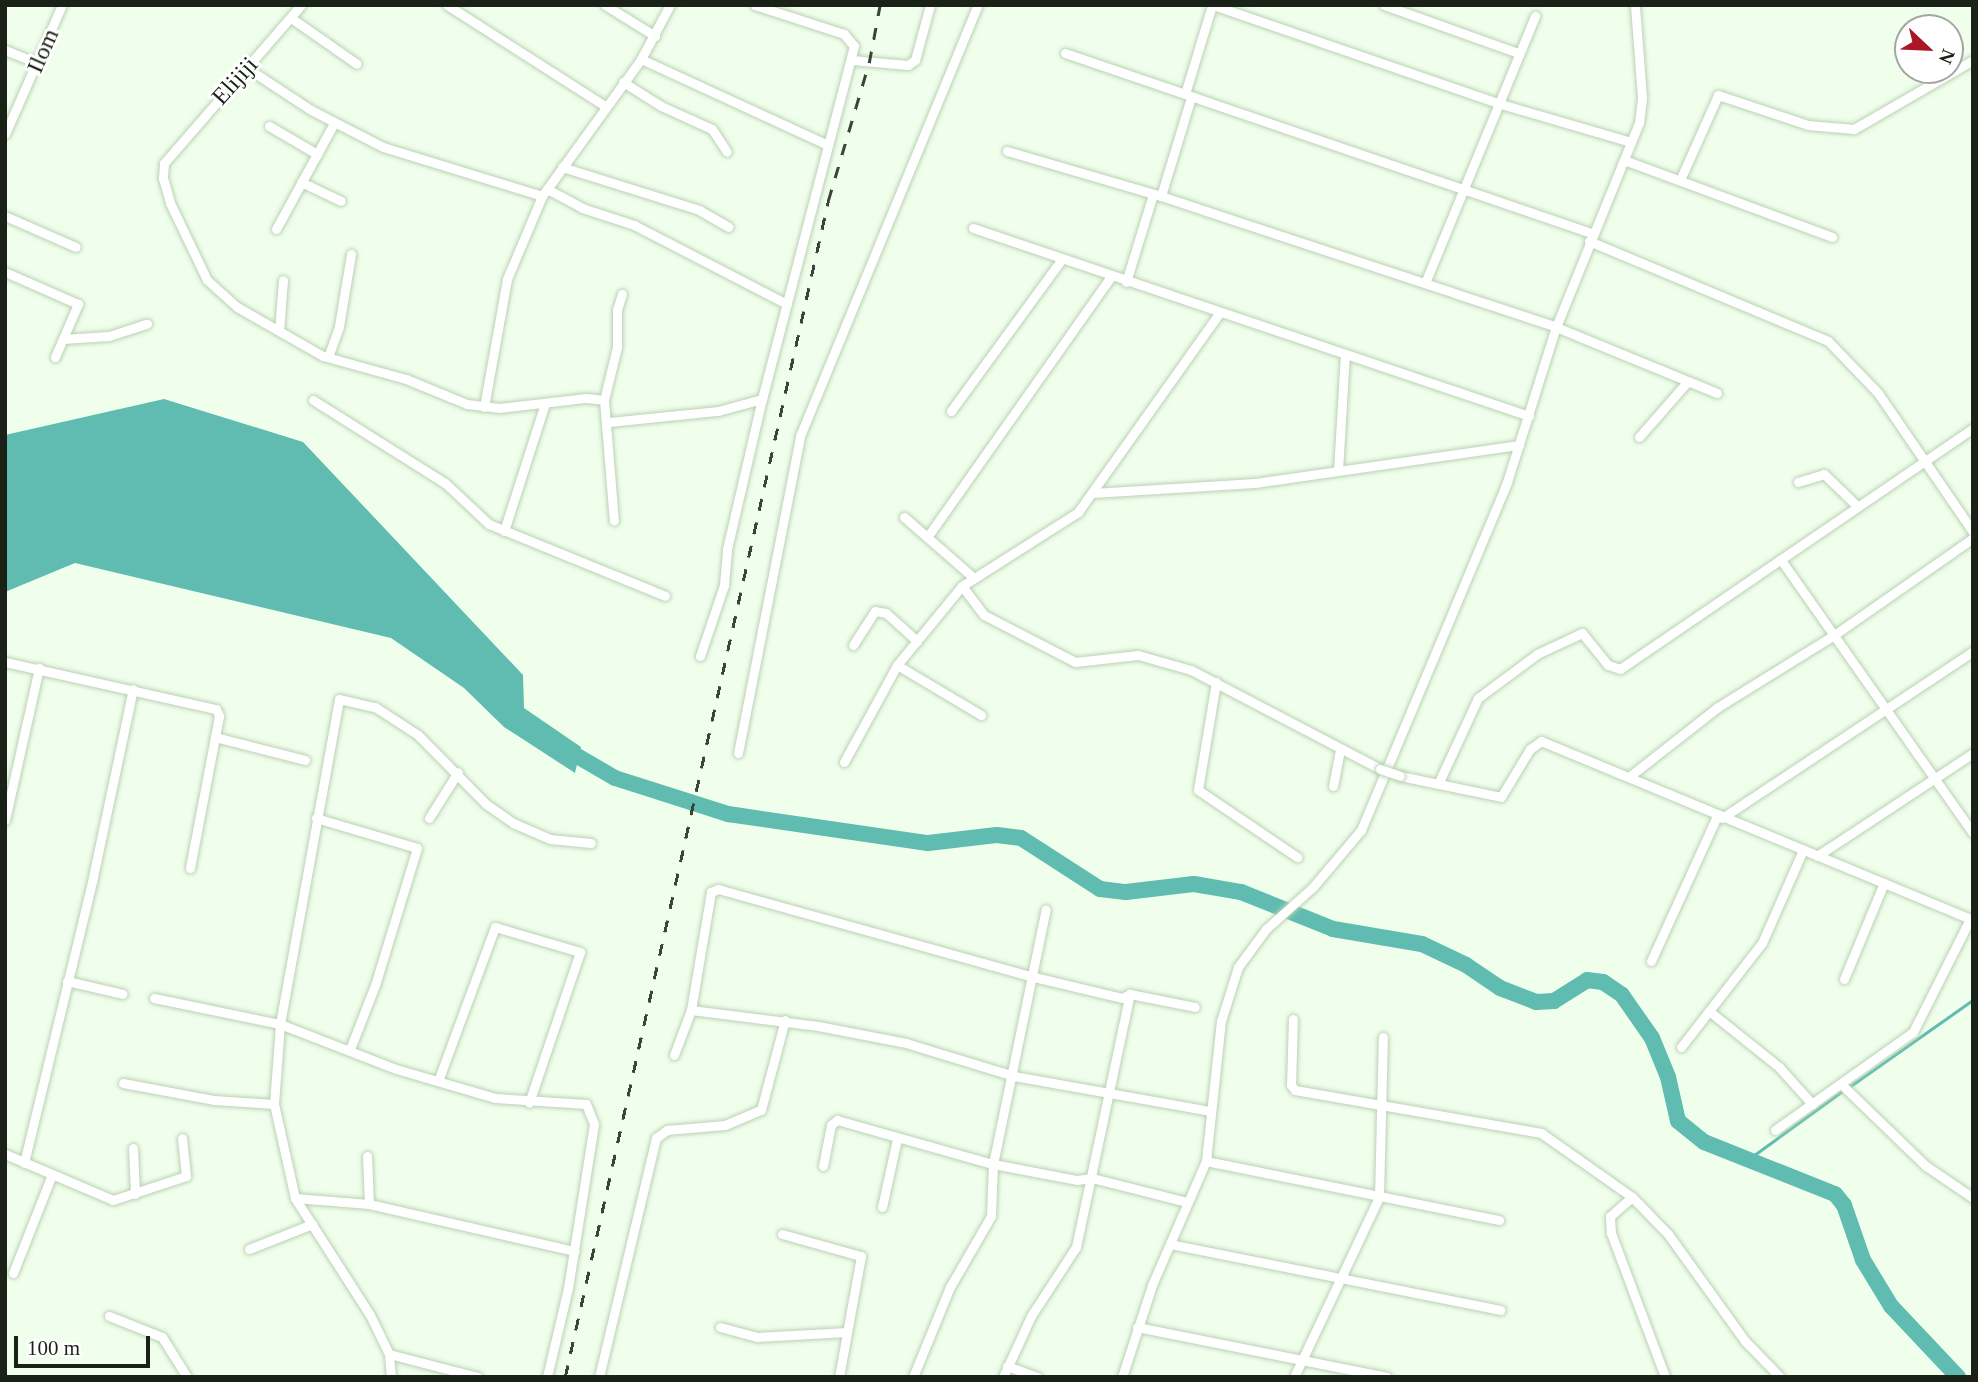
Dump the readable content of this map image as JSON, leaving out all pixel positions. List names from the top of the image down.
{
  "streets": {
    "street": ["Ilom", "Elijiji"]
  },
  "scale_bar": "100 m",
  "north": "bottom right"
}
